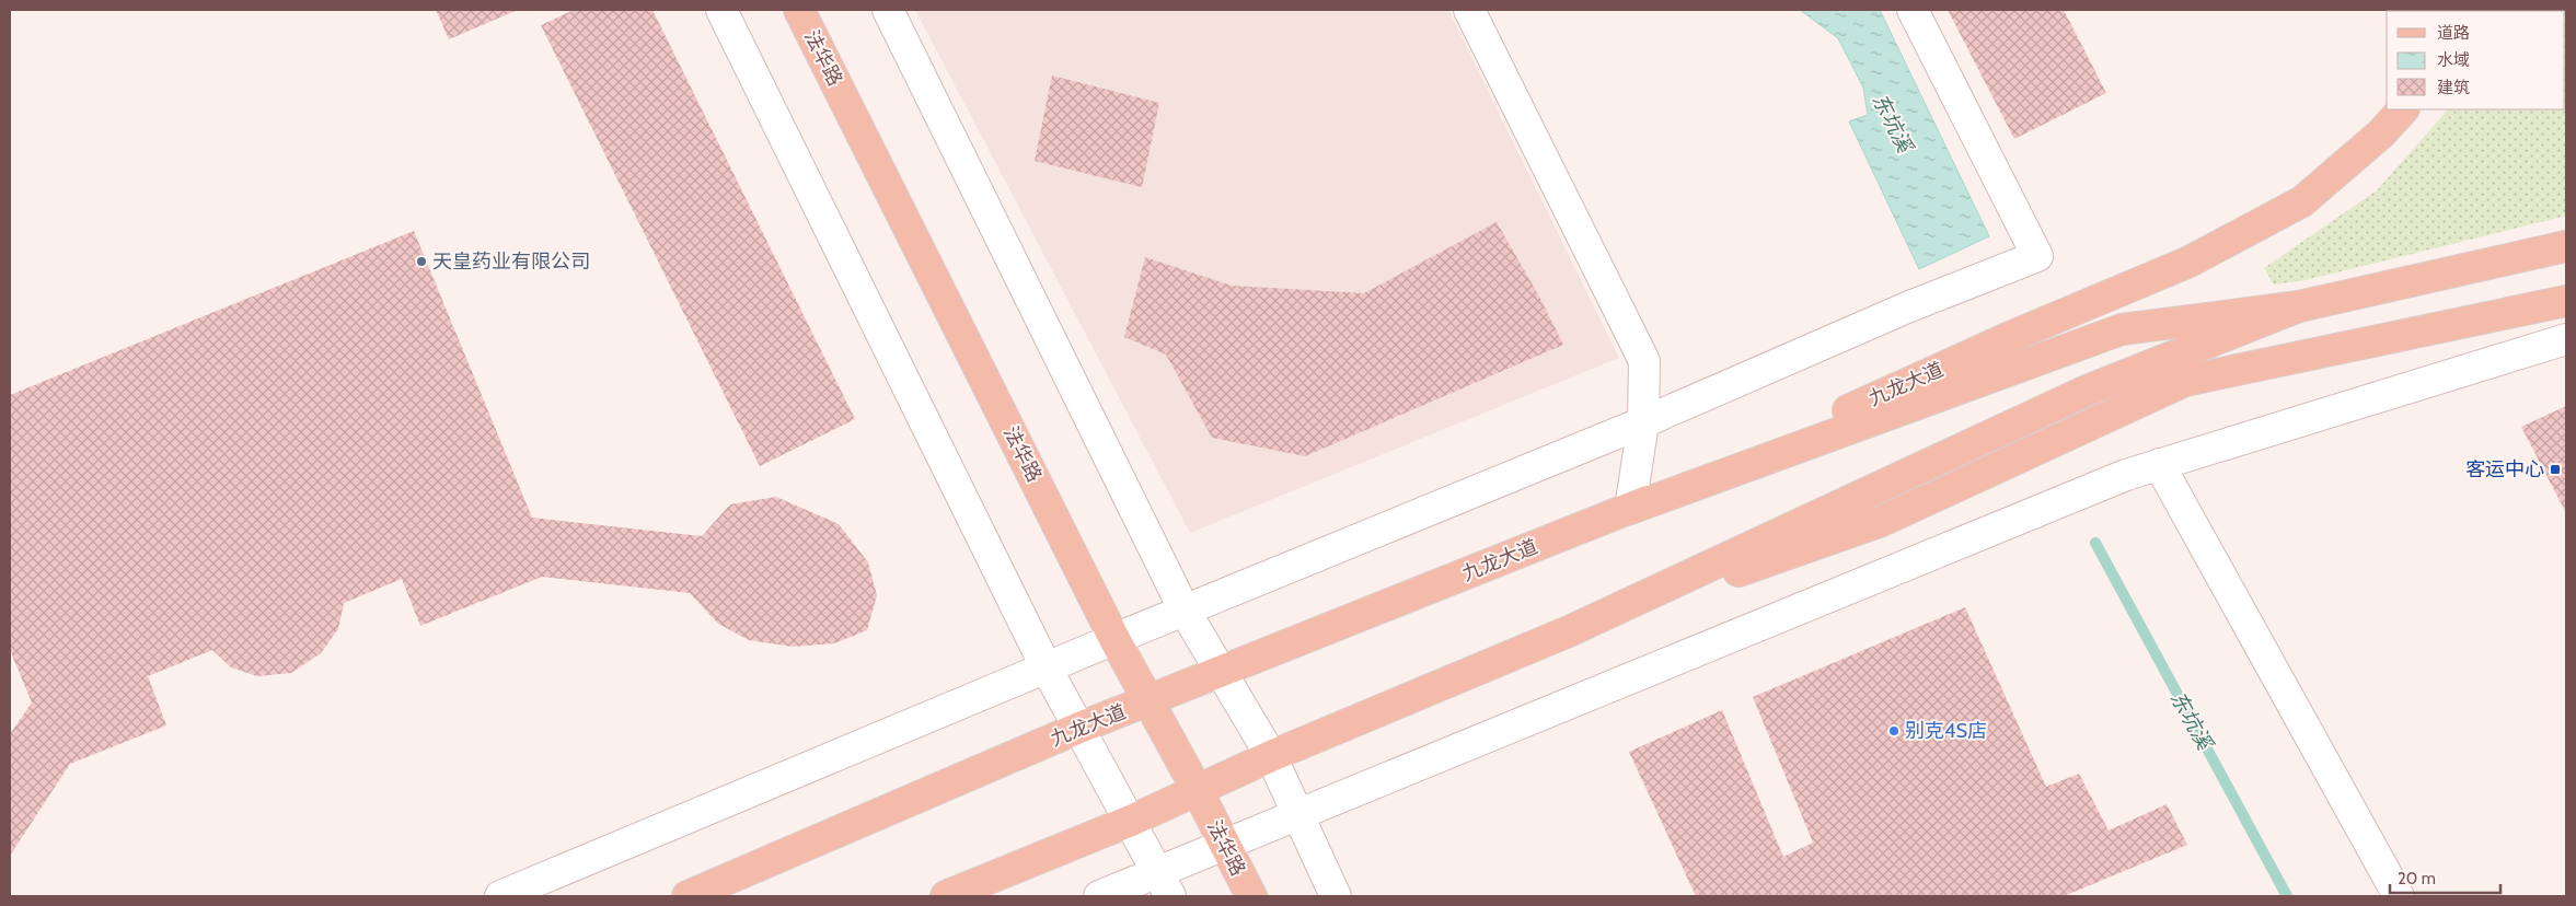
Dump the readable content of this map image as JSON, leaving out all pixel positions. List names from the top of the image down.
{
  "streets": {
    "main road": ["法华路", "九龙大道"]
  },
  "crossings": [
    ["法华路", "九龙大道"]
  ],
  "water": ["东坑溪"],
  "places": {
    "other": ["天皇药业有限公司", "别克4S店"],
    "transit": ["客运中心"]
  },
  "legend": ["道路", "水域", "建筑"],
  "scale_bar": "20 m"
}
